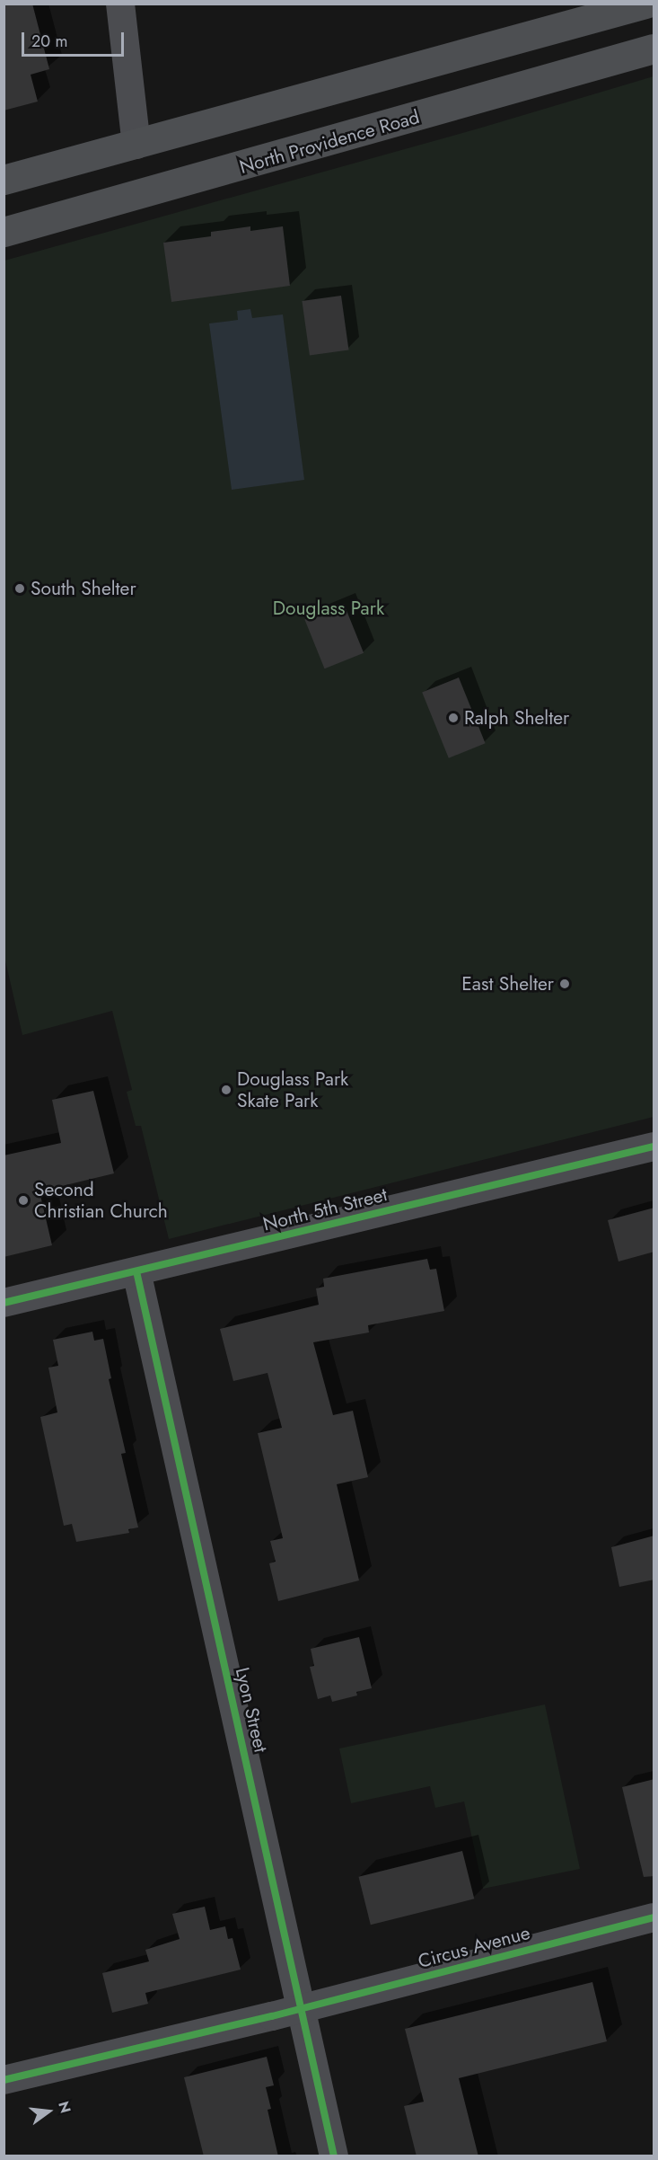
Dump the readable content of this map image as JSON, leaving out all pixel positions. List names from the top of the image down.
{
  "streets": {
    "main road": ["North Providence Road"],
    "street": ["North 5th Street", "Lyon Street", "Circus Avenue"]
  },
  "crossings": [
    ["North 5th Street", "Lyon Street"],
    ["Lyon Street", "Circus Avenue"]
  ],
  "parks": ["Douglass Park"],
  "places": [
    "South Shelter",
    "Ralph Shelter",
    "East Shelter",
    "Douglass Park Skate Park",
    "Second Christian Church"
  ],
  "scale_bar": "20 m",
  "north": "right"
}
